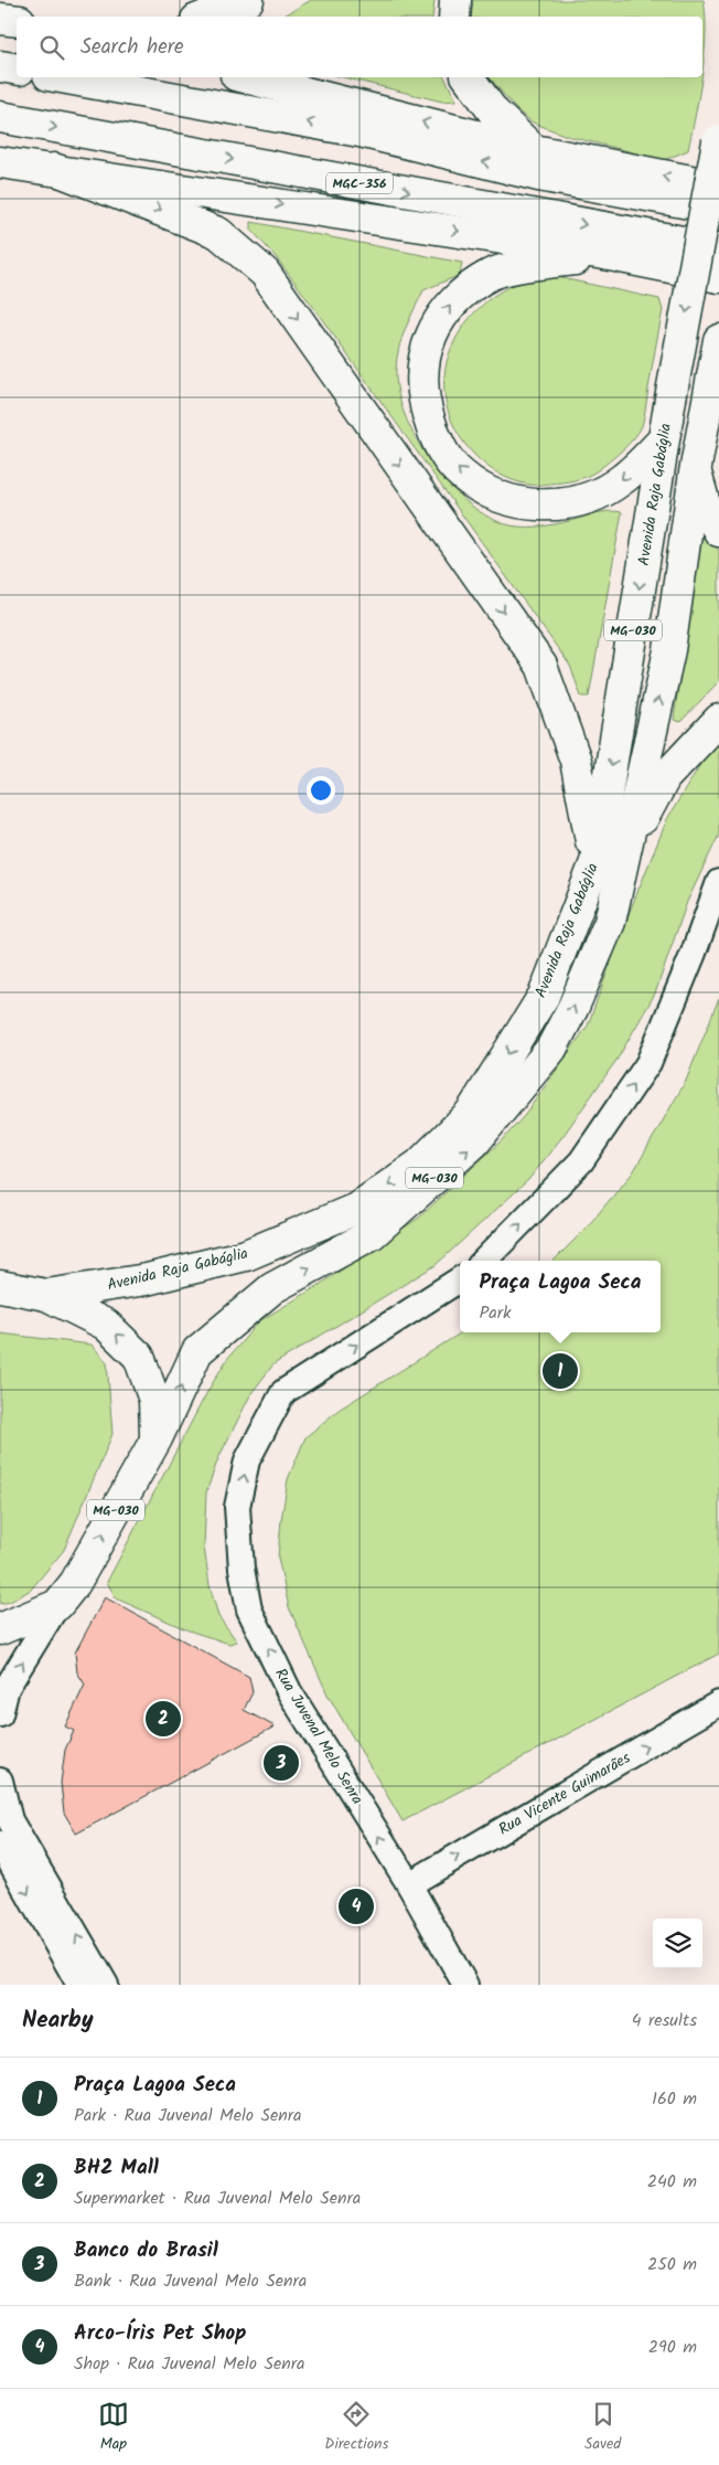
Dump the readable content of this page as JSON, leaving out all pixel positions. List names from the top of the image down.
{
  "streets": {
    "highway": ["MGC-356", "Avenida Raja Gabáglia", "MG-030"],
    "street": ["Rua Juvenal Melo Senra", "Rua Vicente Guimarães"]
  },
  "crossings": [
    ["Avenida Raja Gabáglia", "MG-030"],
    ["Rua Juvenal Melo Senra", "Rua Vicente Guimarães"]
  ],
  "one_way": ["Rua Juvenal Melo Senra", "Rua Vicente Guimarães"],
  "page": {
    "search": "Search here",
    "popup": ["Praça Lagoa Seca", "Park"],
    "pins": [
      "1",
      "2",
      "3",
      "4"
    ],
    "heading": ["Nearby", "4 results"],
    "list": [
      {
        "mark": "1",
        "name": "Praça Lagoa Seca",
        "note": "Park · Rua Juvenal Melo Senra",
        "value": "160 m"
      },
      {
        "mark": "2",
        "name": "BH2 Mall",
        "note": "Supermarket · Rua Juvenal Melo Senra",
        "value": "240 m"
      },
      {
        "mark": "3",
        "name": "Banco do Brasil",
        "note": "Bank · Rua Juvenal Melo Senra",
        "value": "250 m"
      },
      {
        "mark": "4",
        "name": "Arco-Íris Pet Shop",
        "note": "Shop · Rua Juvenal Melo Senra",
        "value": "290 m"
      }
    ],
    "nav": ["Map", "Directions", "Saved"]
  }
}
